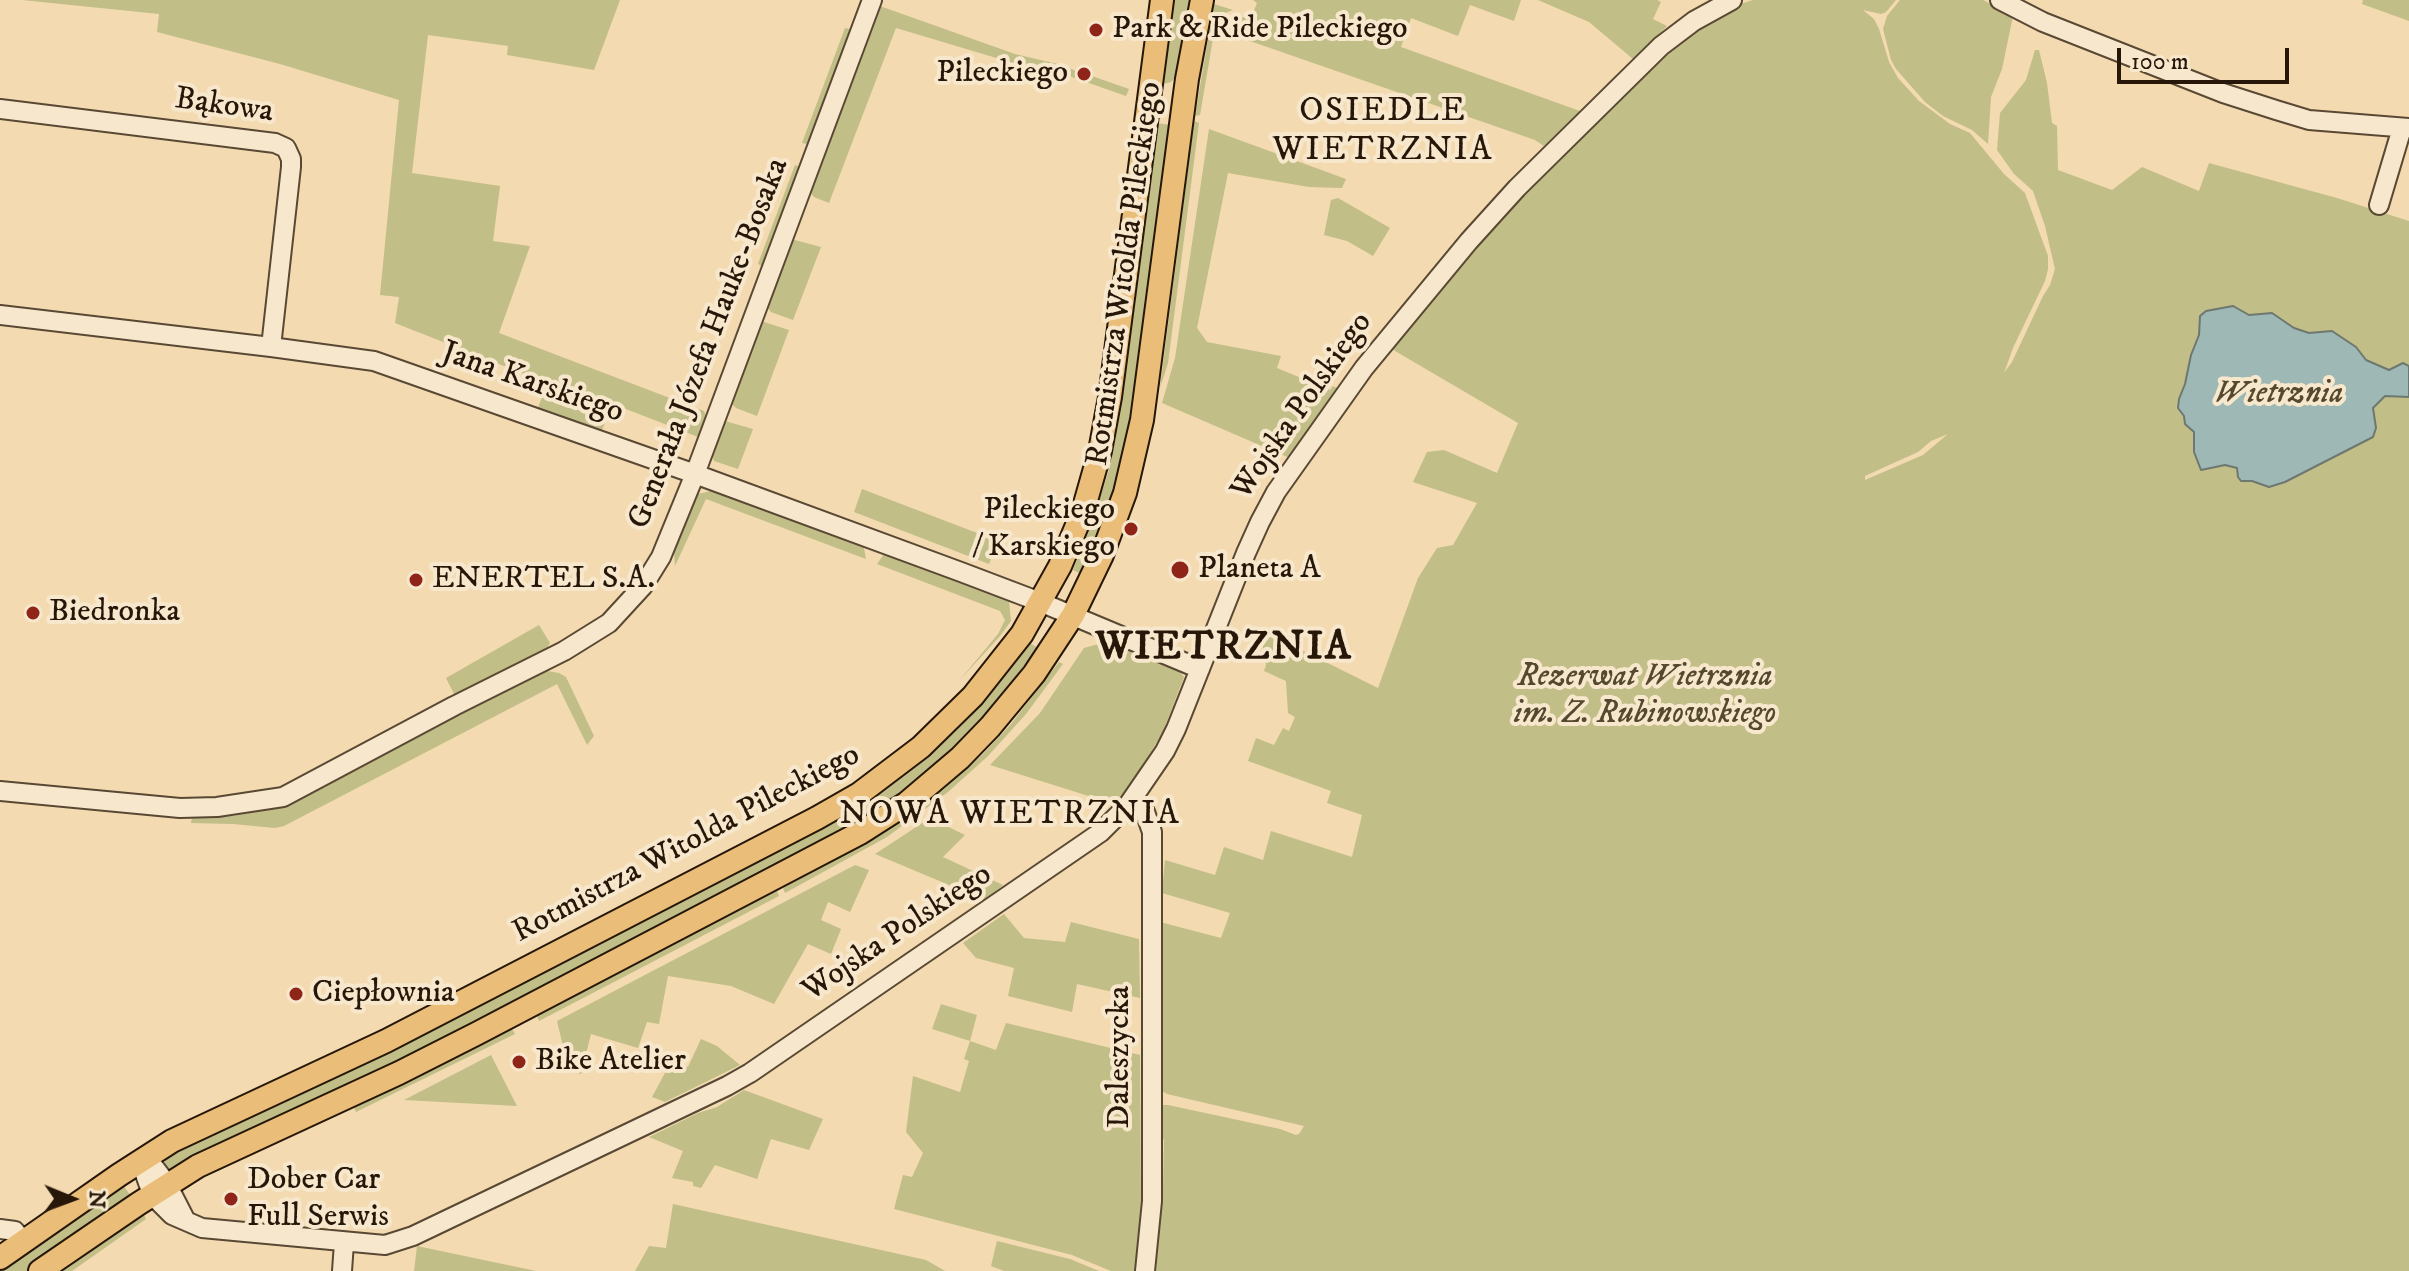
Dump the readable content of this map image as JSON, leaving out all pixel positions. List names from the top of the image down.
{
  "streets": {
    "main road": ["Rotmistrza Witolda Pileckiego"],
    "street": [
      "Bąkowa",
      "Generała Józefa Hauke-Bosaka",
      "Jana Karskiego",
      "Wojska Polskiego",
      "Daleszycka"
    ]
  },
  "crossings": [
    ["Bąkowa", "Jana Karskiego"],
    ["Rotmistrza Witolda Pileckiego", "Jana Karskiego"],
    ["Rotmistrza Witolda Pileckiego", "Wojska Polskiego"],
    ["Generała Józefa Hauke-Bosaka", "Jana Karskiego"],
    ["Jana Karskiego", "Wojska Polskiego"],
    ["Wojska Polskiego", "Daleszycka"]
  ],
  "districts": ["OSIEDLE WIETRZNIA", "WIETRZNIA", "NOWA WIETRZNIA"],
  "parks": ["Wietrznia", "Rezerwat Wietrznia im. Z. Rubinowskiego"],
  "places": [
    "Park & Ride Pileckiego",
    "Pileckiego",
    "Pileckiego / Karskiego",
    "Planeta A",
    "ENERTEL S.A.",
    "Biedronka",
    "Ciepłownia",
    "Bike Atelier",
    "Dober Car Full Serwis"
  ],
  "scale_bar": "100 m",
  "north": "right"
}
